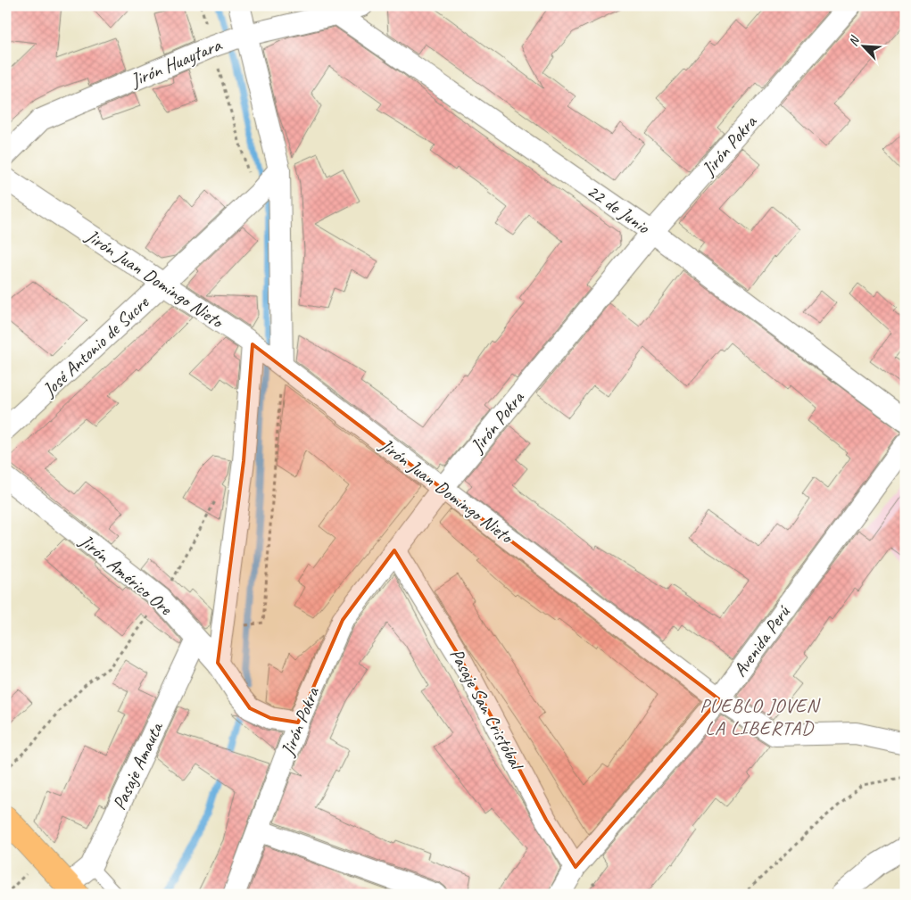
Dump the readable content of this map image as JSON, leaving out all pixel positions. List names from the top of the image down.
{
  "streets": {
    "street": [
      "Jirón Huaytara",
      "Jirón Pokra",
      "22 de Junio",
      "Jirón Juan Domingo Nieto",
      "José Antonio de Sucre",
      "Jirón Américo Ore",
      "Avenida Perú",
      "Pasaje San Cristóbal",
      "Pasaje Amauta"
    ]
  },
  "crossings": [
    ["Jirón Huaytara", "22 de Junio"],
    ["Jirón Pokra", "22 de Junio"],
    ["Jirón Pokra", "Jirón Juan Domingo Nieto"],
    ["Jirón Pokra", "Jirón Américo Ore"],
    ["Jirón Pokra", "Pasaje San Cristóbal"],
    ["Jirón Juan Domingo Nieto", "José Antonio de Sucre"],
    ["Jirón Juan Domingo Nieto", "Avenida Perú"],
    ["Jirón Américo Ore", "Pasaje Amauta"],
    ["Avenida Perú", "Pasaje San Cristóbal"]
  ],
  "districts": ["PUEBLO JOVEN LA LIBERTAD"],
  "north": "top left"
}
